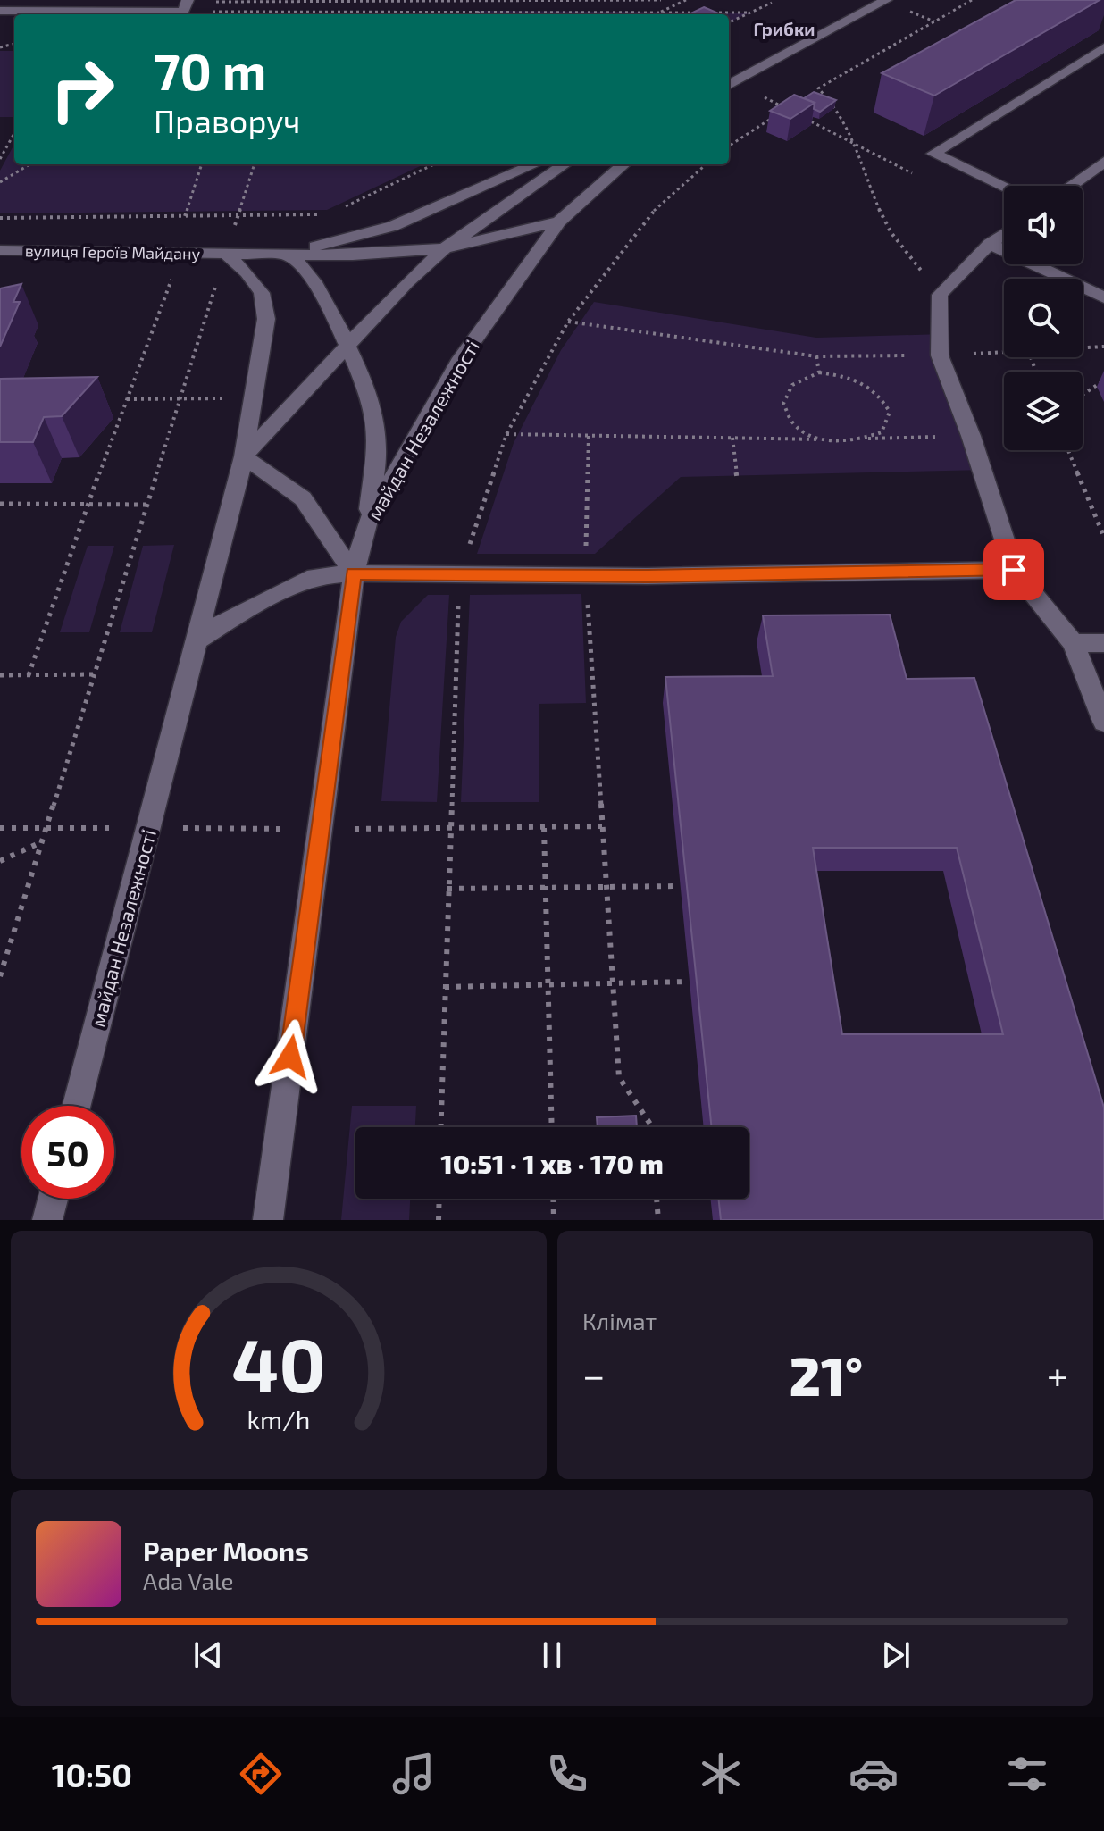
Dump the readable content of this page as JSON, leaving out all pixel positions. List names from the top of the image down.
{
  "streets": {
    "main road": ["вулиця Героїв Майдану", "майдан Незалежності"]
  },
  "crossings": [
    ["вулиця Героїв Майдану", "майдан Незалежності"]
  ],
  "districts": ["Грибки"],
  "page": {
    "turn": ["70 m", "Праворуч"],
    "limit": "50",
    "trip": "10:51 · 1 хв · 170 m",
    "tile": "Клімат",
    "heat": ["−", "21°", "+"],
    "song": ["Paper Moons", "Ada Vale"],
    "tabs": "10:50",
    "gauge": ["40", "km/h"]
  }
}
